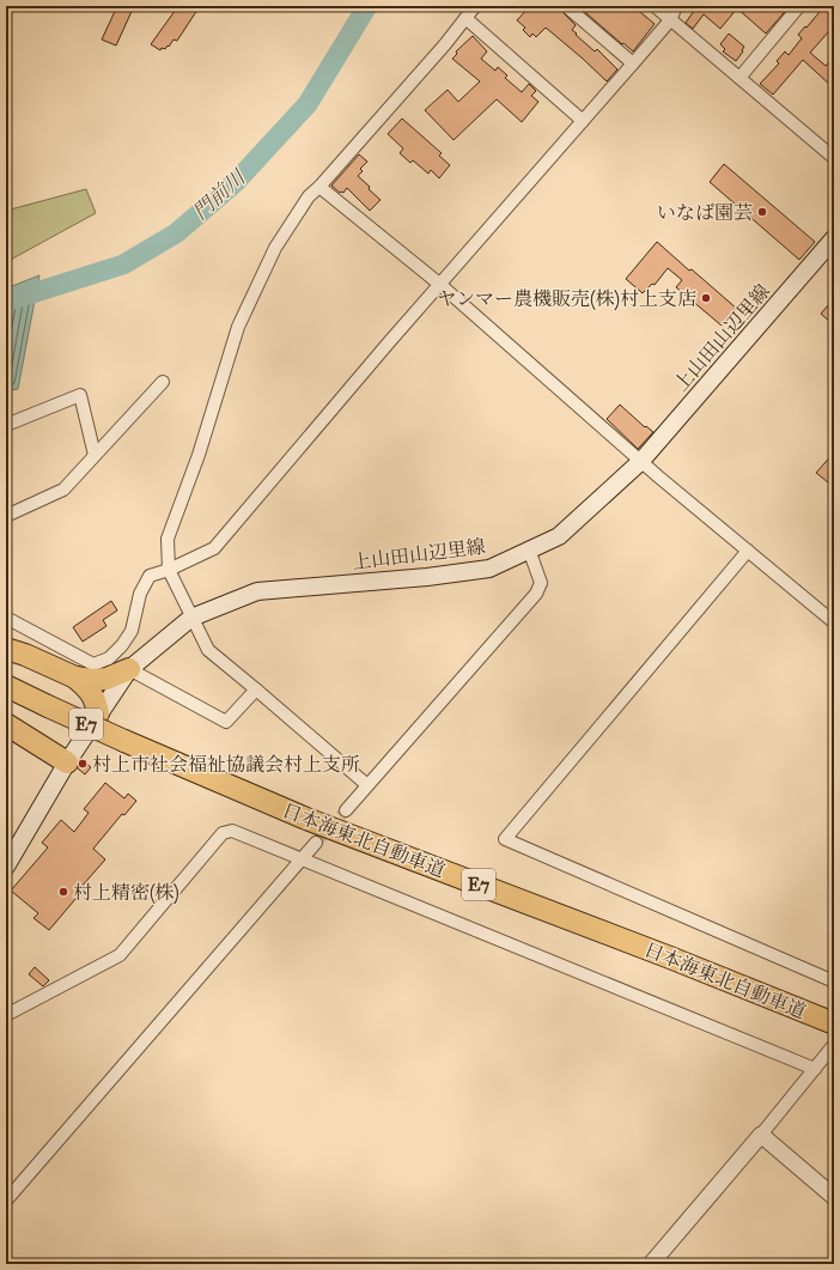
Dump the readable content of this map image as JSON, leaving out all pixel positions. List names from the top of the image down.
{
  "streets": {
    "highway": ["E7", "日本海東北自動車道"],
    "main road": ["上山田山辺里線"]
  },
  "water": ["門前川"],
  "places": [
    "いなば園芸",
    "ヤンマー農機販売(株)村上支店",
    "村上市社会福祉協議会村上支所",
    "村上精密(株)"
  ]
}
